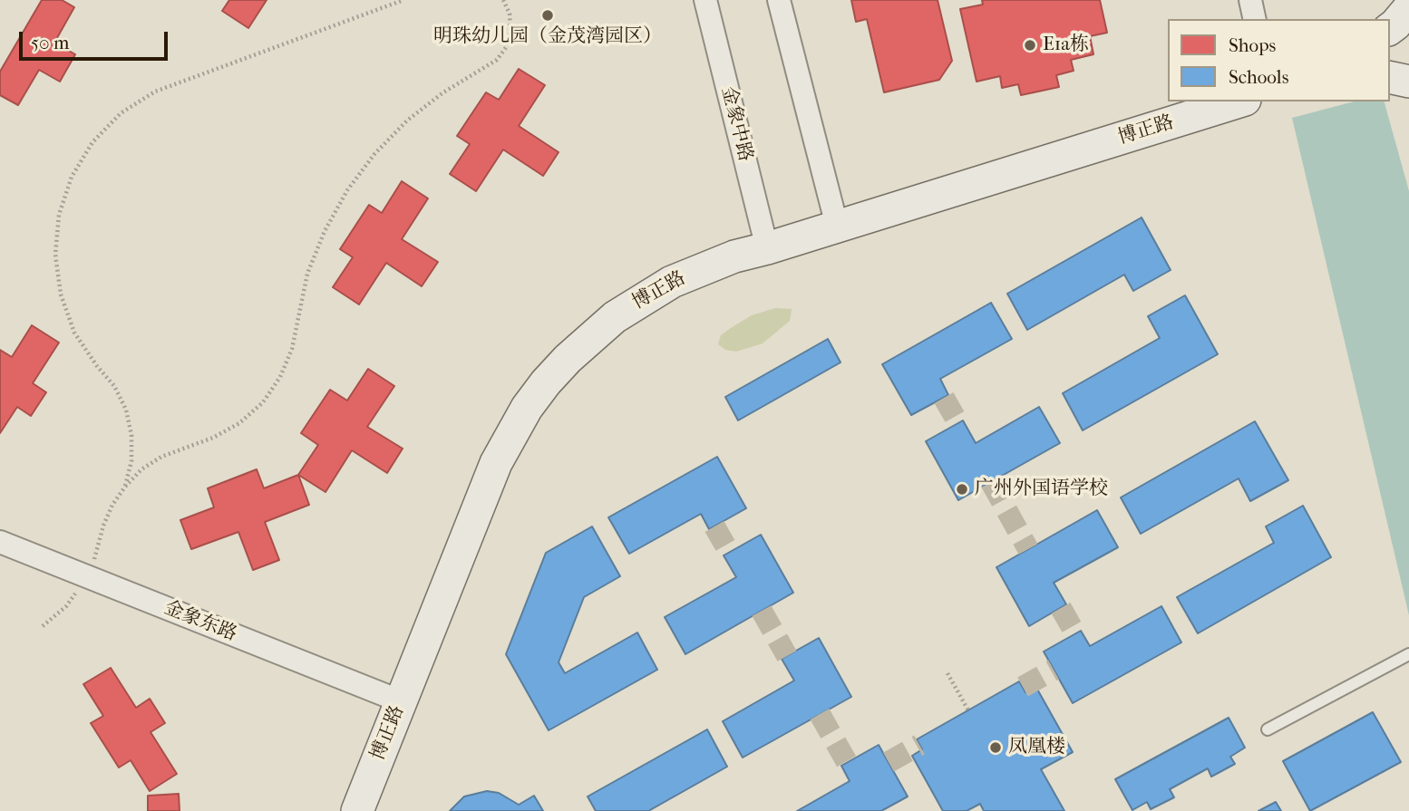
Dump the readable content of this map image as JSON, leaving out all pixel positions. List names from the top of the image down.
{
  "streets": {
    "street": ["金象中路", "博正路", "金象东路"]
  },
  "crossings": [
    ["金象中路", "博正路"],
    ["博正路", "金象东路"]
  ],
  "places": [
    "明珠幼儿园（金茂湾园区）",
    "E1a栋",
    "广州外国语学校",
    "凤凰楼"
  ],
  "legend": ["Shops", "Schools"],
  "scale_bar": "50 m"
}
